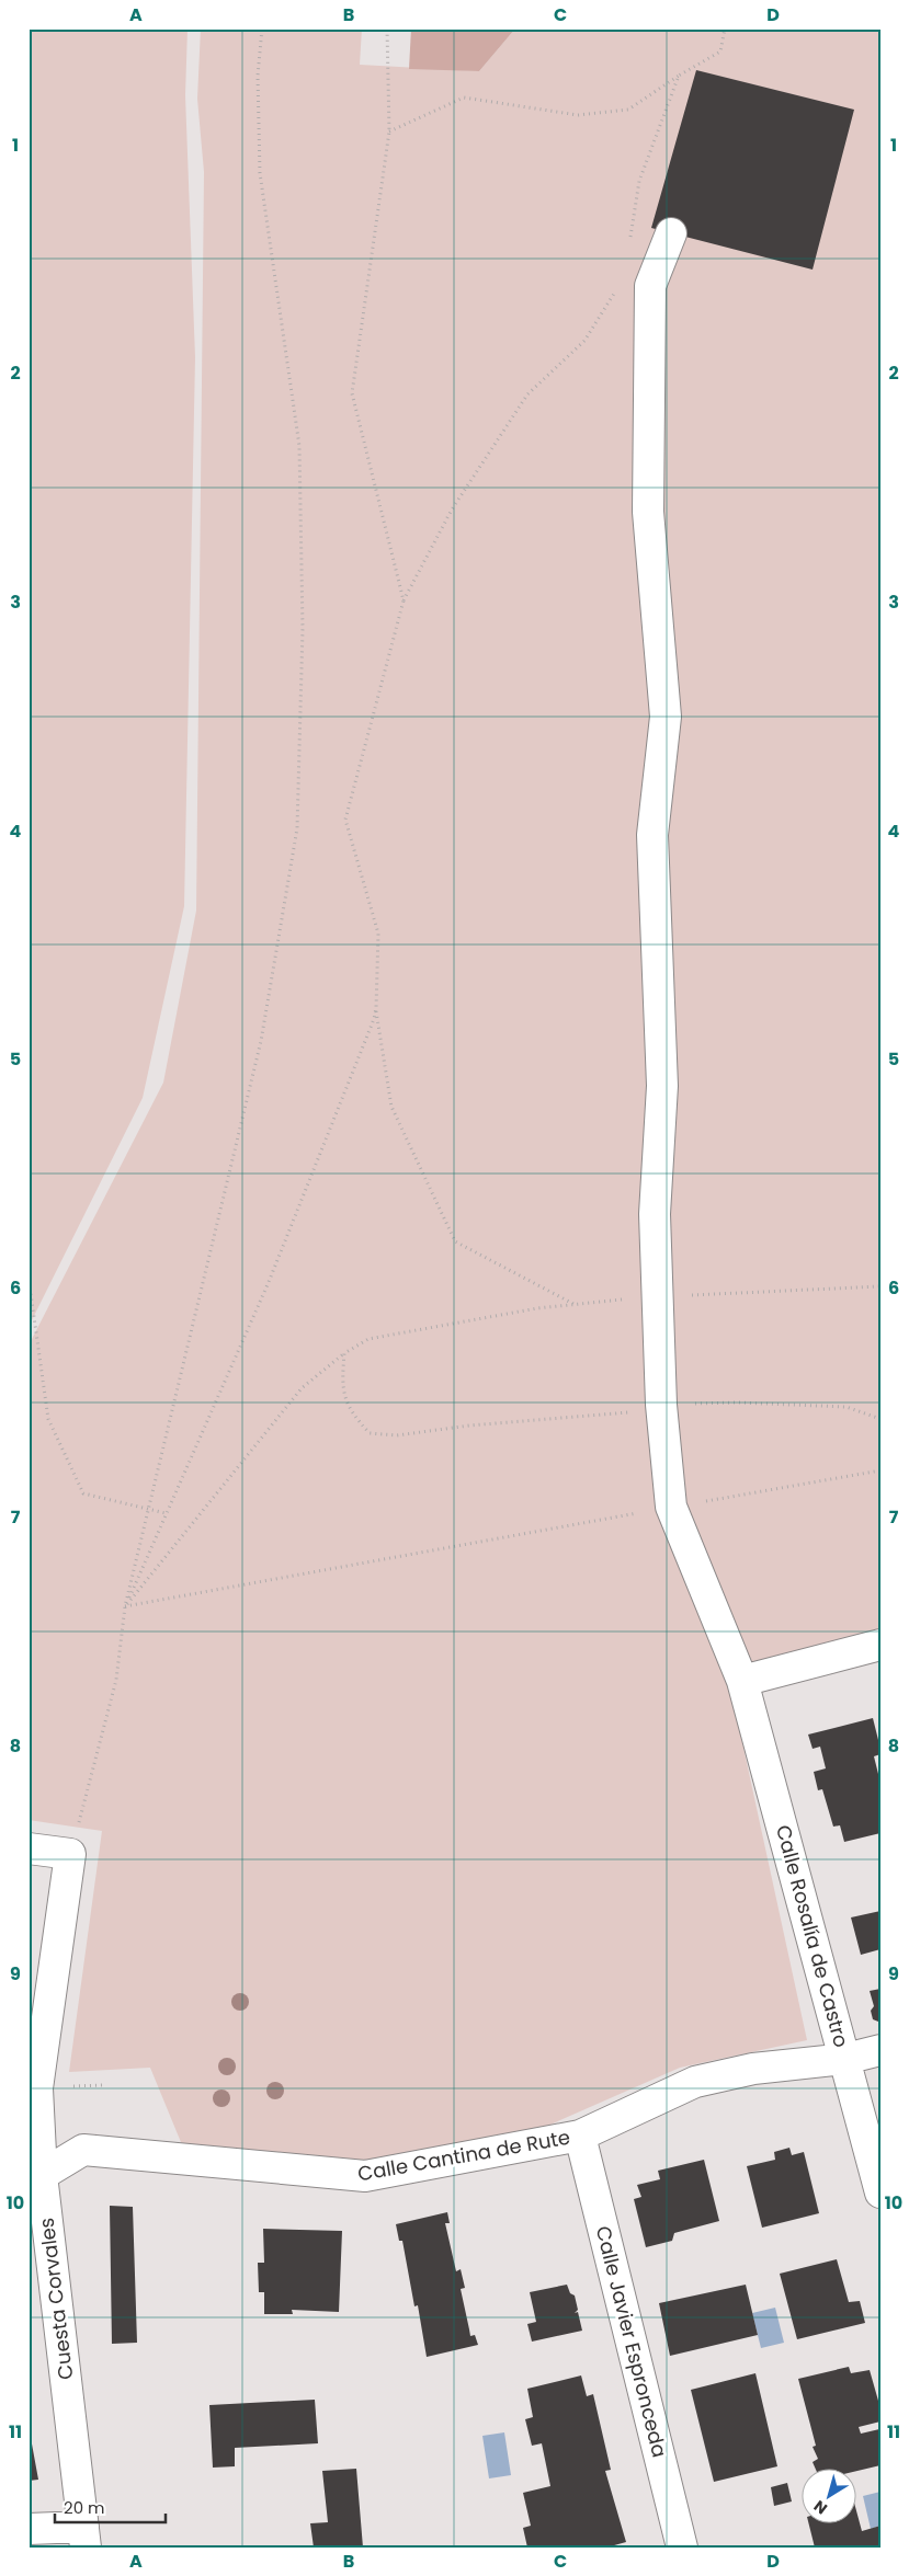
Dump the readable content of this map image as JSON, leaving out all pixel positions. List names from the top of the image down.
{
  "streets": {
    "street": [
      "Calle Rosalía de Castro",
      "Calle Cantina de Rute",
      "Cuesta Corvales",
      "Calle Javier Espronceda"
    ]
  },
  "crossings": [
    ["Calle Rosalía de Castro", "Calle Cantina de Rute"],
    ["Calle Cantina de Rute", "Cuesta Corvales"],
    ["Calle Cantina de Rute", "Calle Javier Espronceda"]
  ],
  "scale_bar": "20 m",
  "north": "bottom left",
  "grid": {
    "columns": [
      "A",
      "B",
      "C",
      "D"
    ],
    "rows": [
      "1",
      "2",
      "3",
      "4",
      "5",
      "6",
      "7",
      "8",
      "9",
      "10",
      "11"
    ]
  }
}
